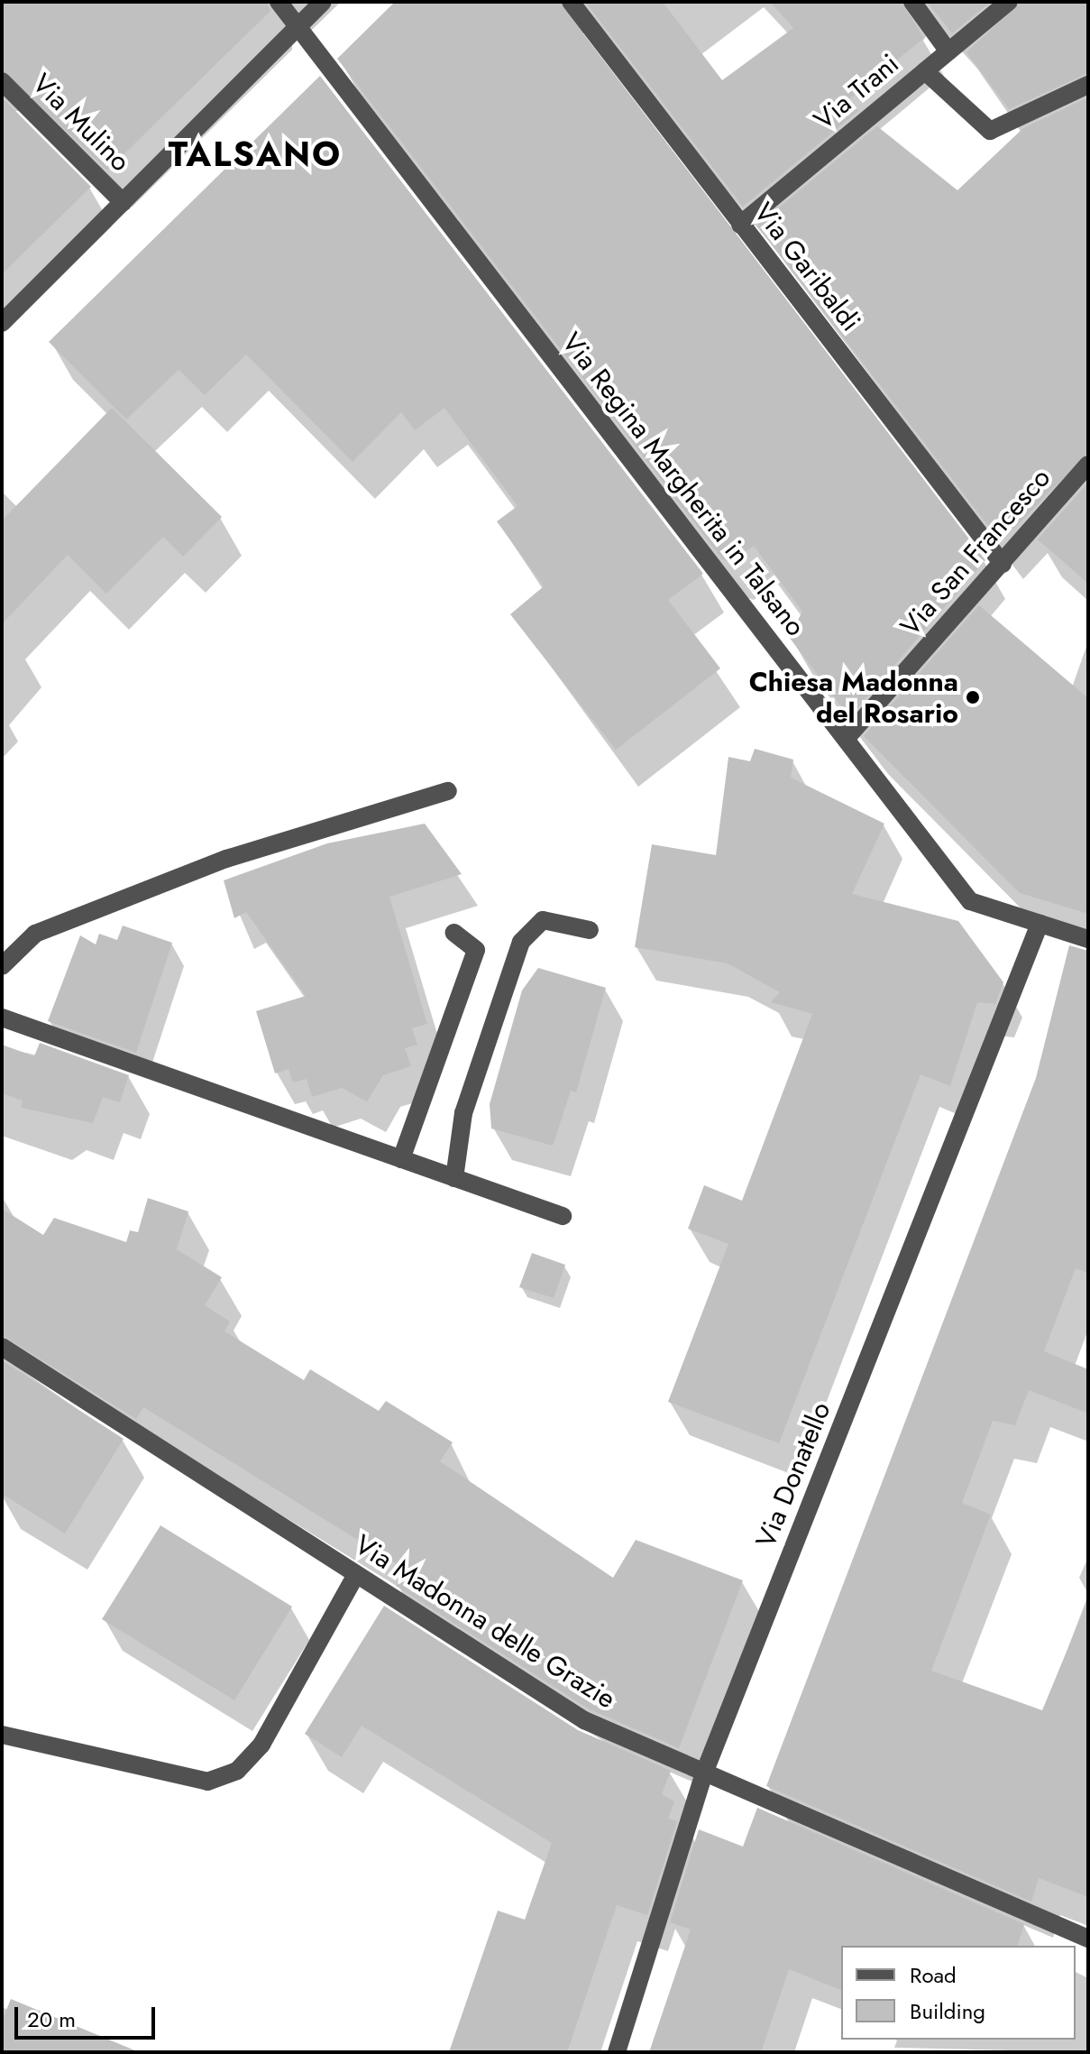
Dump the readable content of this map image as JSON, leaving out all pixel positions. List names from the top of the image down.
{
  "streets": {
    "street": [
      "Via Trani",
      "Via Mulino",
      "Via Garibaldi",
      "Via Regina Margherita in Talsano",
      "Via San Francesco",
      "Via Donatello",
      "Via Madonna delle Grazie"
    ]
  },
  "crossings": [
    ["Via Trani", "Via Garibaldi"],
    ["Via Garibaldi", "Via San Francesco"],
    ["Via Regina Margherita in Talsano", "Via San Francesco"],
    ["Via Regina Margherita in Talsano", "Via Donatello"],
    ["Via Donatello", "Via Madonna delle Grazie"]
  ],
  "districts": ["TALSANO"],
  "places": ["Chiesa Madonna del Rosario"],
  "legend": ["Road", "Building"],
  "scale_bar": "20 m"
}
